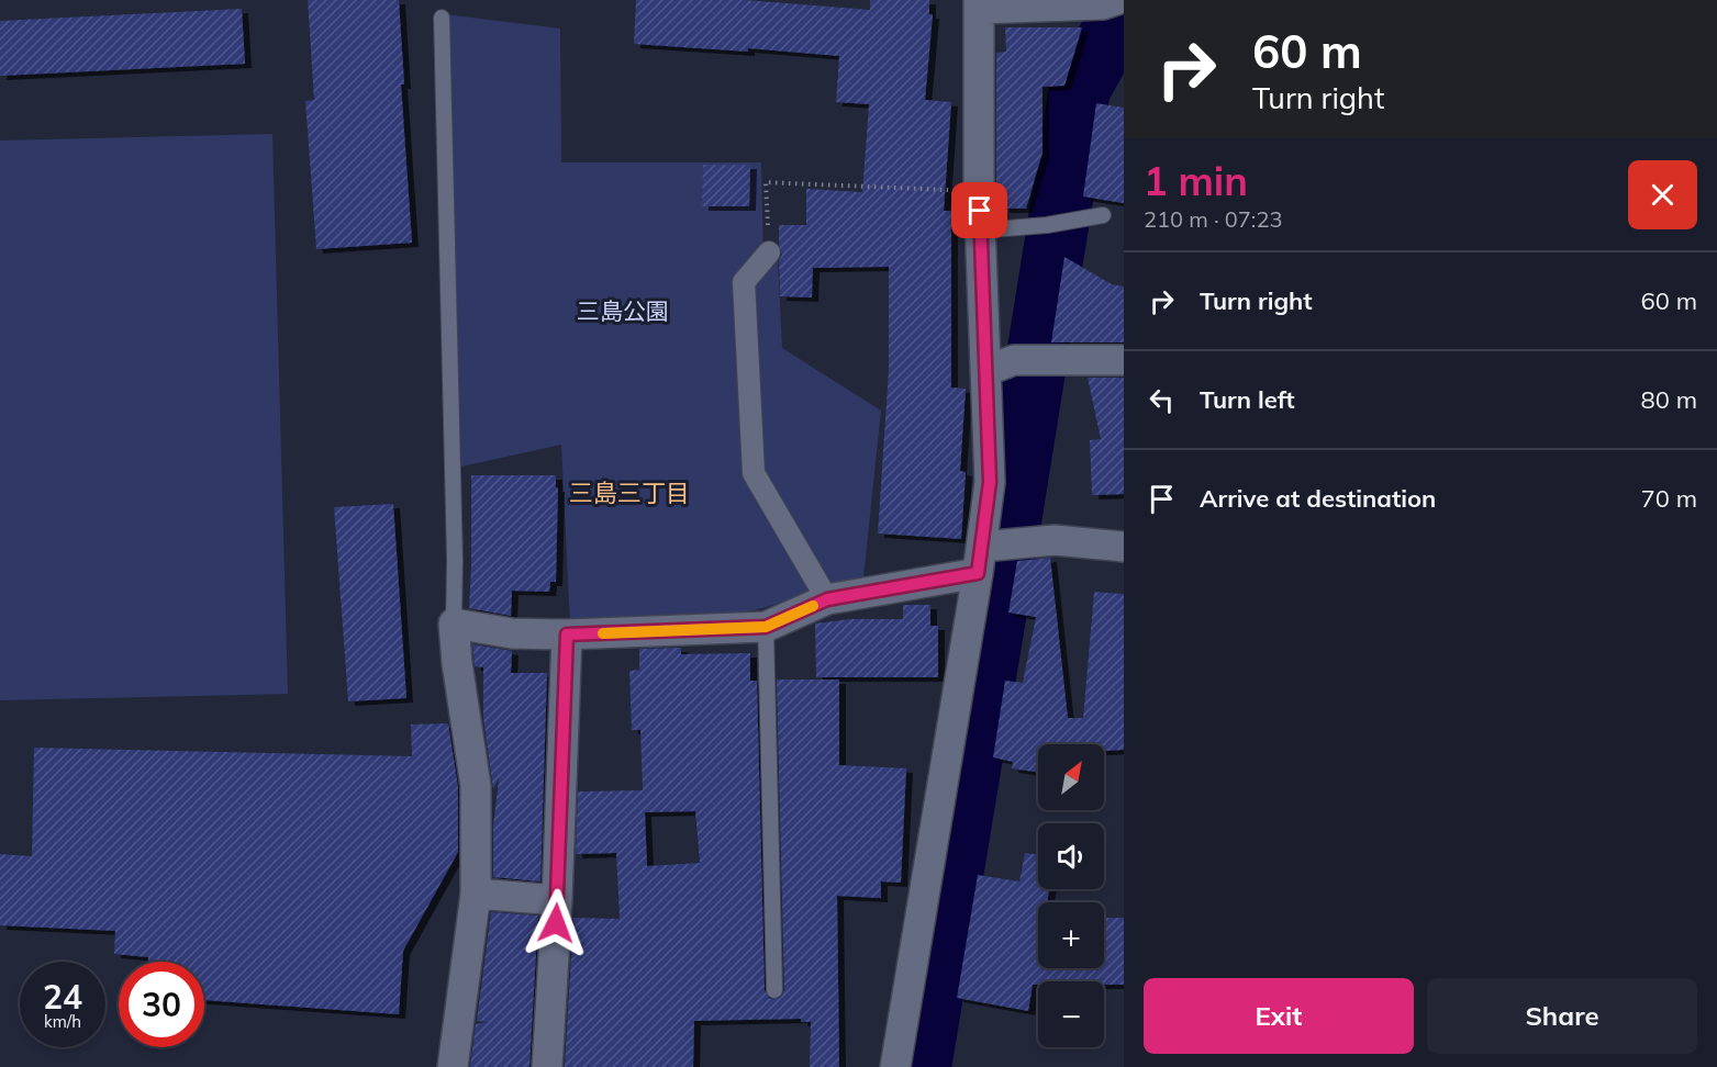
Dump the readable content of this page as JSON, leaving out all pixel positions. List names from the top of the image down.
{
  "districts": ["三島三丁目"],
  "parks": ["三島公園"],
  "north": "top right",
  "page": {
    "turn": ["60 m", "Turn right"],
    "heading": ["1 min", "210 m · 07:23"],
    "list": [
      {
        "name": "Turn right",
        "value": "60 m"
      },
      {
        "name": "Turn left",
        "value": "80 m"
      },
      {
        "name": "Arrive at destination",
        "value": "70 m"
      }
    ],
    "map_buttons": ["+", "−"],
    "speed": "24 km/h",
    "limit": "30",
    "buttons": ["Exit", "Share"]
  }
}
